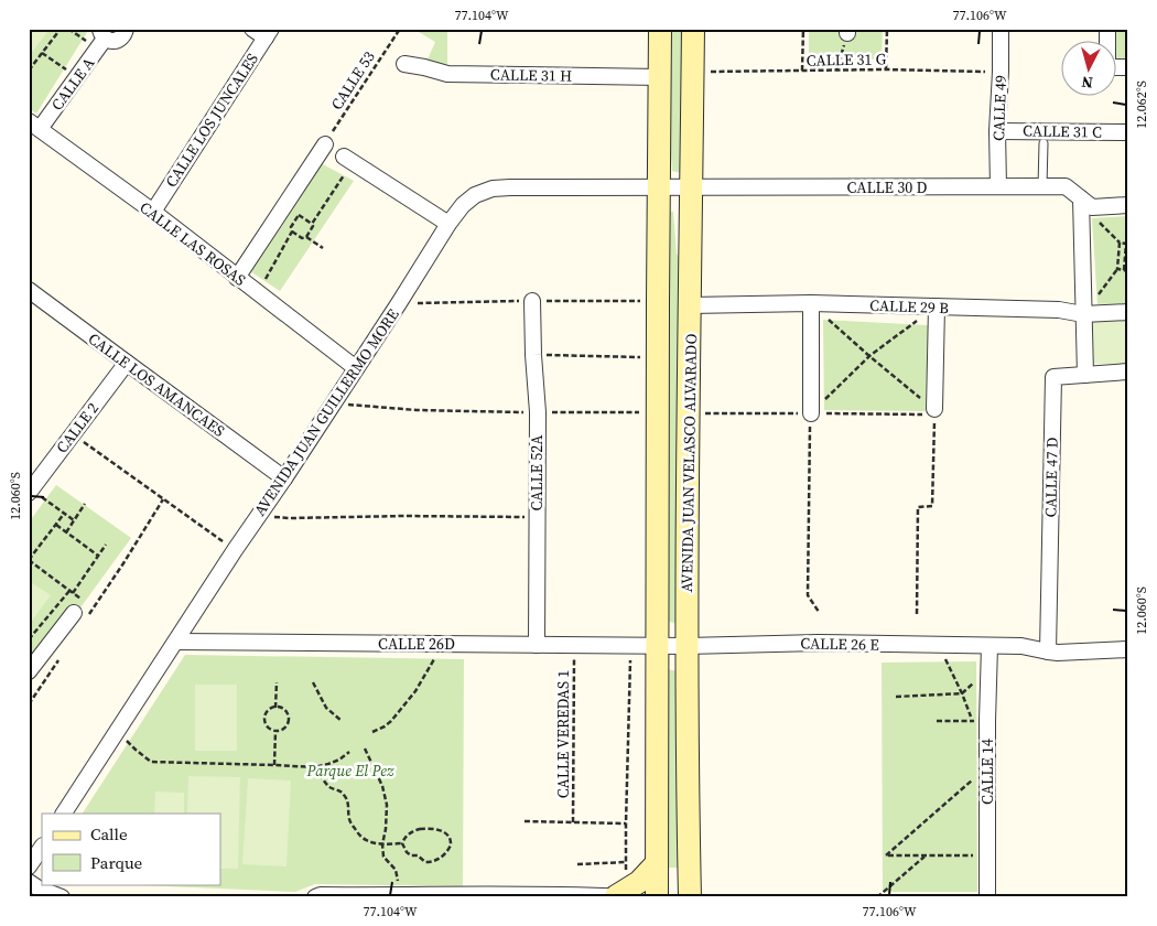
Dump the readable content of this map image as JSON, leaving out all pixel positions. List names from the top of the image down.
{
  "streets": {
    "main road": ["AVENIDA JUAN VELASCO ALVARADO"],
    "street": [
      "CALLE 31 H",
      "CALLE A",
      "CALLE 49",
      "CALLE LOS JUNCALES",
      "CALLE 31 C",
      "CALLE 30 D",
      "CALLE LAS ROSAS",
      "CALLE 29 B",
      "CALLE LOS AMANCAES",
      "AVENIDA JUAN GUILLERMO MORE",
      "CALLE 2",
      "CALLE 52A",
      "CALLE 47 D",
      "CALLE 26D",
      "CALLE 26 E",
      "CALLE 14"
    ],
    "path": ["CALLE 31 G", "CALLE 53", "CALLE VEREDAS 1"]
  },
  "crossings": [
    ["CALLE 31 G", "CALLE 49"],
    ["CALLE 31 G", "AVENIDA JUAN VELASCO ALVARADO"],
    ["CALLE 31 H", "AVENIDA JUAN VELASCO ALVARADO"],
    ["CALLE A", "CALLE LAS ROSAS"],
    ["CALLE 49", "CALLE 31 C"],
    ["CALLE 49", "CALLE 30 D"],
    ["CALLE LOS JUNCALES", "CALLE LAS ROSAS"],
    ["CALLE 30 D", "AVENIDA JUAN GUILLERMO MORE"],
    ["CALLE 30 D", "AVENIDA JUAN VELASCO ALVARADO"],
    ["CALLE LAS ROSAS", "AVENIDA JUAN GUILLERMO MORE"],
    ["CALLE 29 B", "AVENIDA JUAN VELASCO ALVARADO"],
    ["CALLE LOS AMANCAES", "AVENIDA JUAN GUILLERMO MORE"],
    ["CALLE LOS AMANCAES", "CALLE 2"],
    ["AVENIDA JUAN GUILLERMO MORE", "AVENIDA JUAN VELASCO ALVARADO"],
    ["AVENIDA JUAN GUILLERMO MORE", "CALLE 26D"],
    ["AVENIDA JUAN VELASCO ALVARADO", "CALLE 26D"],
    ["AVENIDA JUAN VELASCO ALVARADO", "CALLE 26 E"],
    ["CALLE 52A", "CALLE 26D"],
    ["CALLE 47 D", "CALLE 26 E"],
    ["CALLE 26D", "CALLE 26 E"],
    ["CALLE 26D", "CALLE VEREDAS 1"],
    ["CALLE 26 E", "CALLE 14"]
  ],
  "parks": ["Parque El Pez"],
  "legend": ["Calle", "Parque"],
  "north": "bottom",
  "coordinates": [
    "77.104°W",
    "77.106°W",
    "12.062°S",
    "12.060°S"
  ]
}
